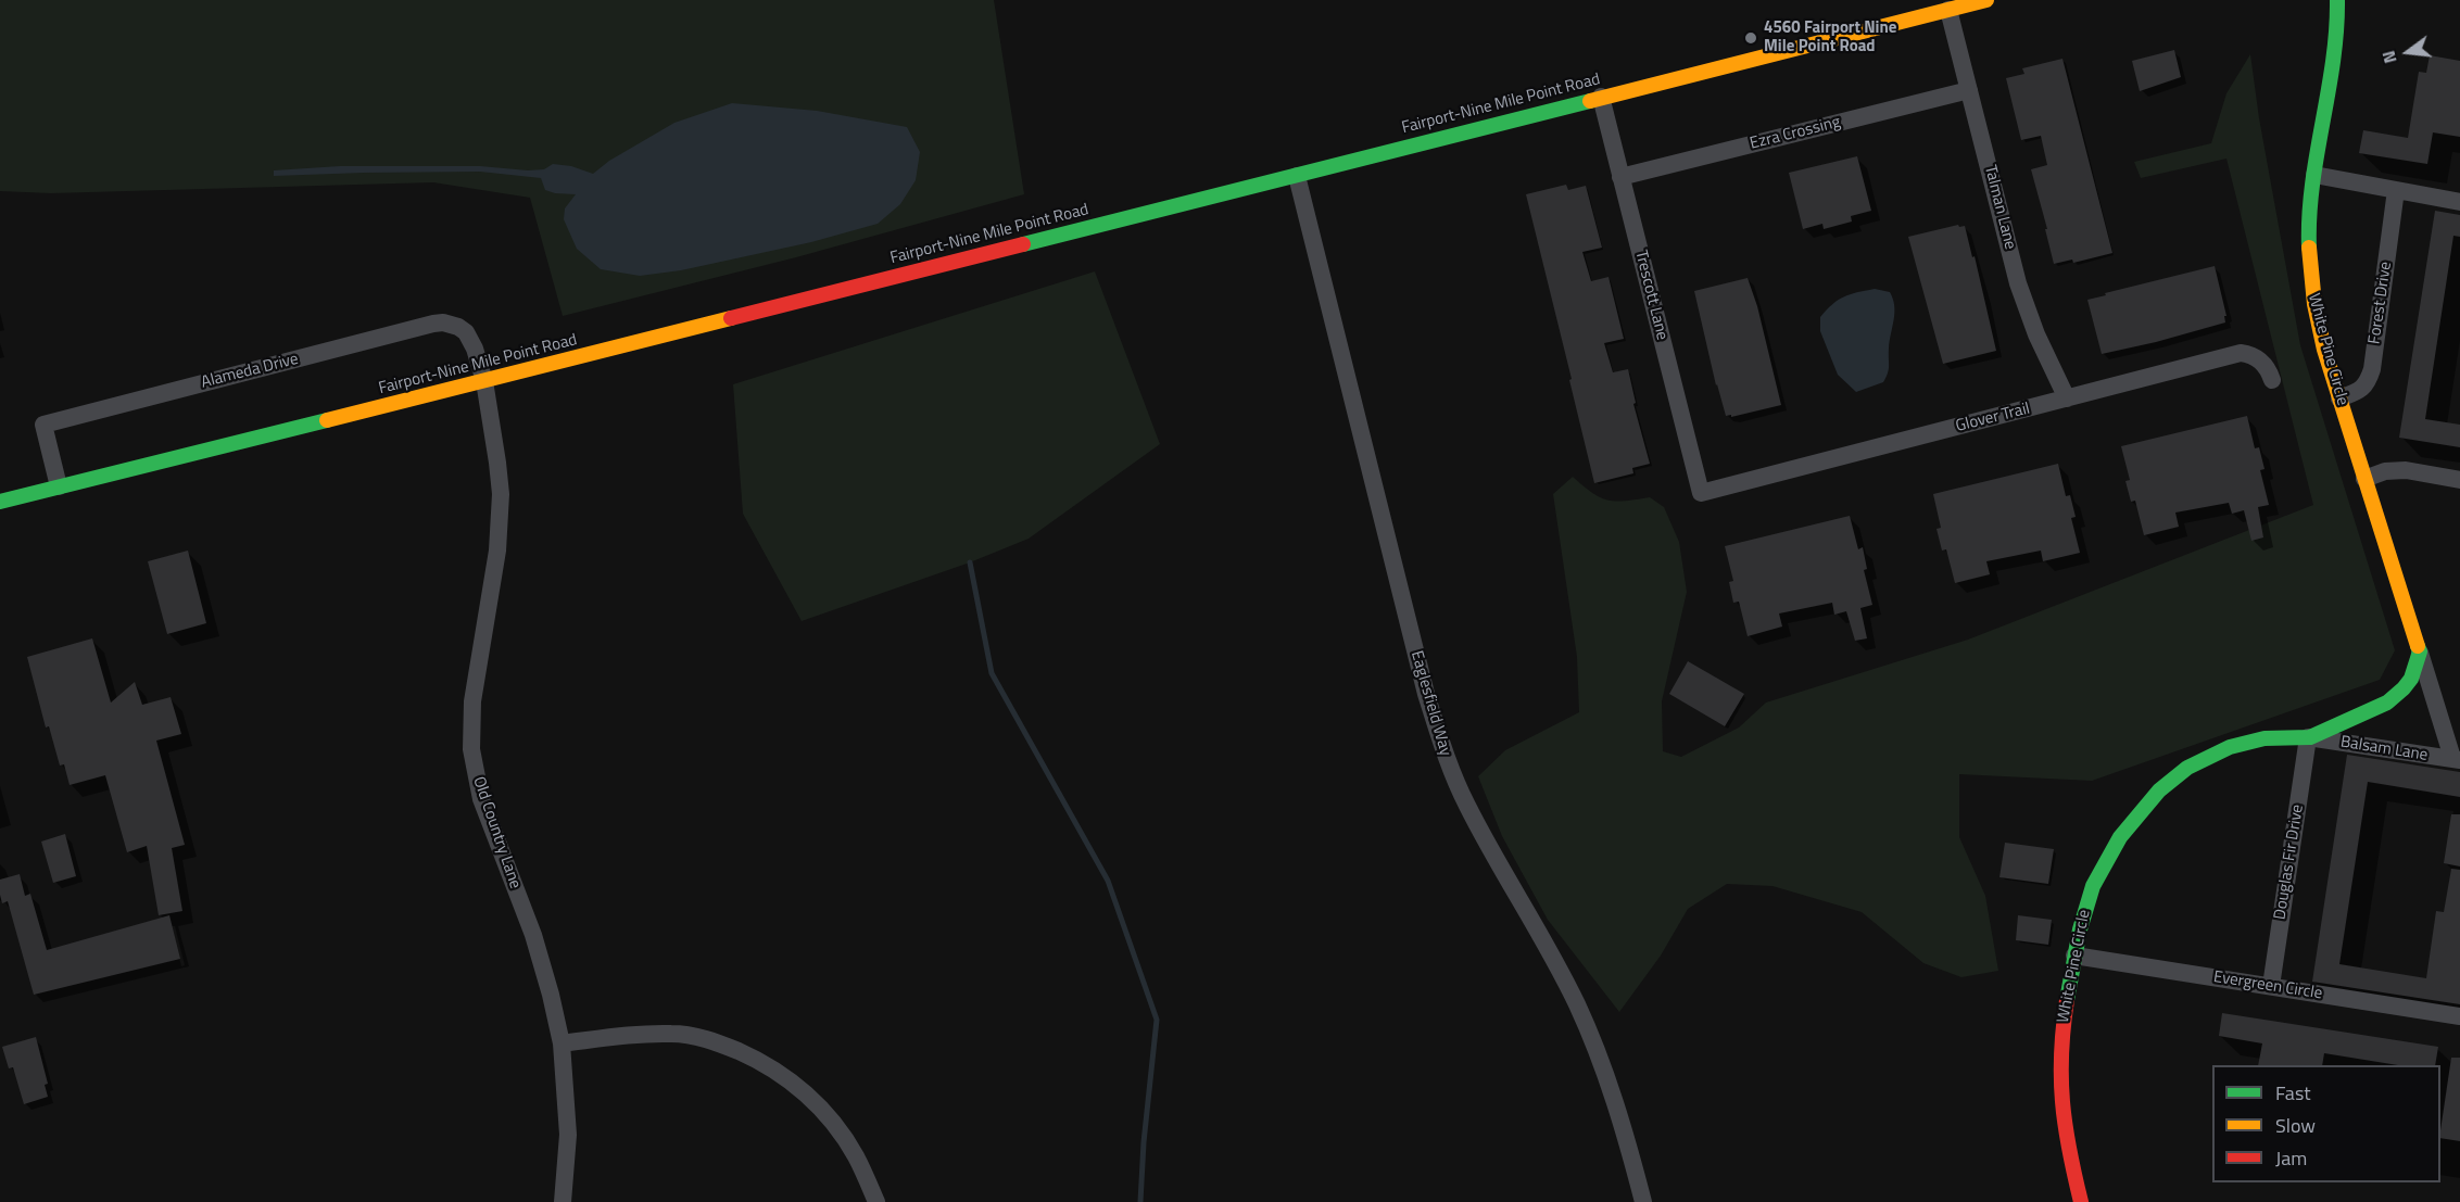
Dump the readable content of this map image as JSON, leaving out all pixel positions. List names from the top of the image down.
{
  "streets": {
    "main road": ["Fairport-Nine Mile Point Road", "White Pine Circle"],
    "street": [
      "Ezra Crossing",
      "Talman Lane",
      "Trescott Lane",
      "Forest Drive",
      "Alameda Drive",
      "Glover Trail",
      "Eaglesfield Way",
      "Balsam Lane",
      "Old Country Lane",
      "Douglas Fir Drive",
      "Evergreen Circle"
    ]
  },
  "crossings": [
    ["Fairport-Nine Mile Point Road", "Talman Lane"],
    ["Fairport-Nine Mile Point Road", "Trescott Lane"],
    ["Fairport-Nine Mile Point Road", "Alameda Drive"],
    ["Fairport-Nine Mile Point Road", "Eaglesfield Way"],
    ["Fairport-Nine Mile Point Road", "Old Country Lane"],
    ["Ezra Crossing", "Talman Lane"],
    ["Ezra Crossing", "Trescott Lane"],
    ["Talman Lane", "Glover Trail"],
    ["Trescott Lane", "Glover Trail"],
    ["Forest Drive", "White Pine Circle"],
    ["White Pine Circle", "Balsam Lane"],
    ["White Pine Circle", "Douglas Fir Drive"],
    ["White Pine Circle", "Evergreen Circle"],
    ["Alameda Drive", "Old Country Lane"],
    ["Balsam Lane", "Douglas Fir Drive"],
    ["Douglas Fir Drive", "Evergreen Circle"]
  ],
  "places": ["4560 Fairport Nine Mile Point Road"],
  "legend": ["Fast", "Slow", "Jam"],
  "north": "left"
}
